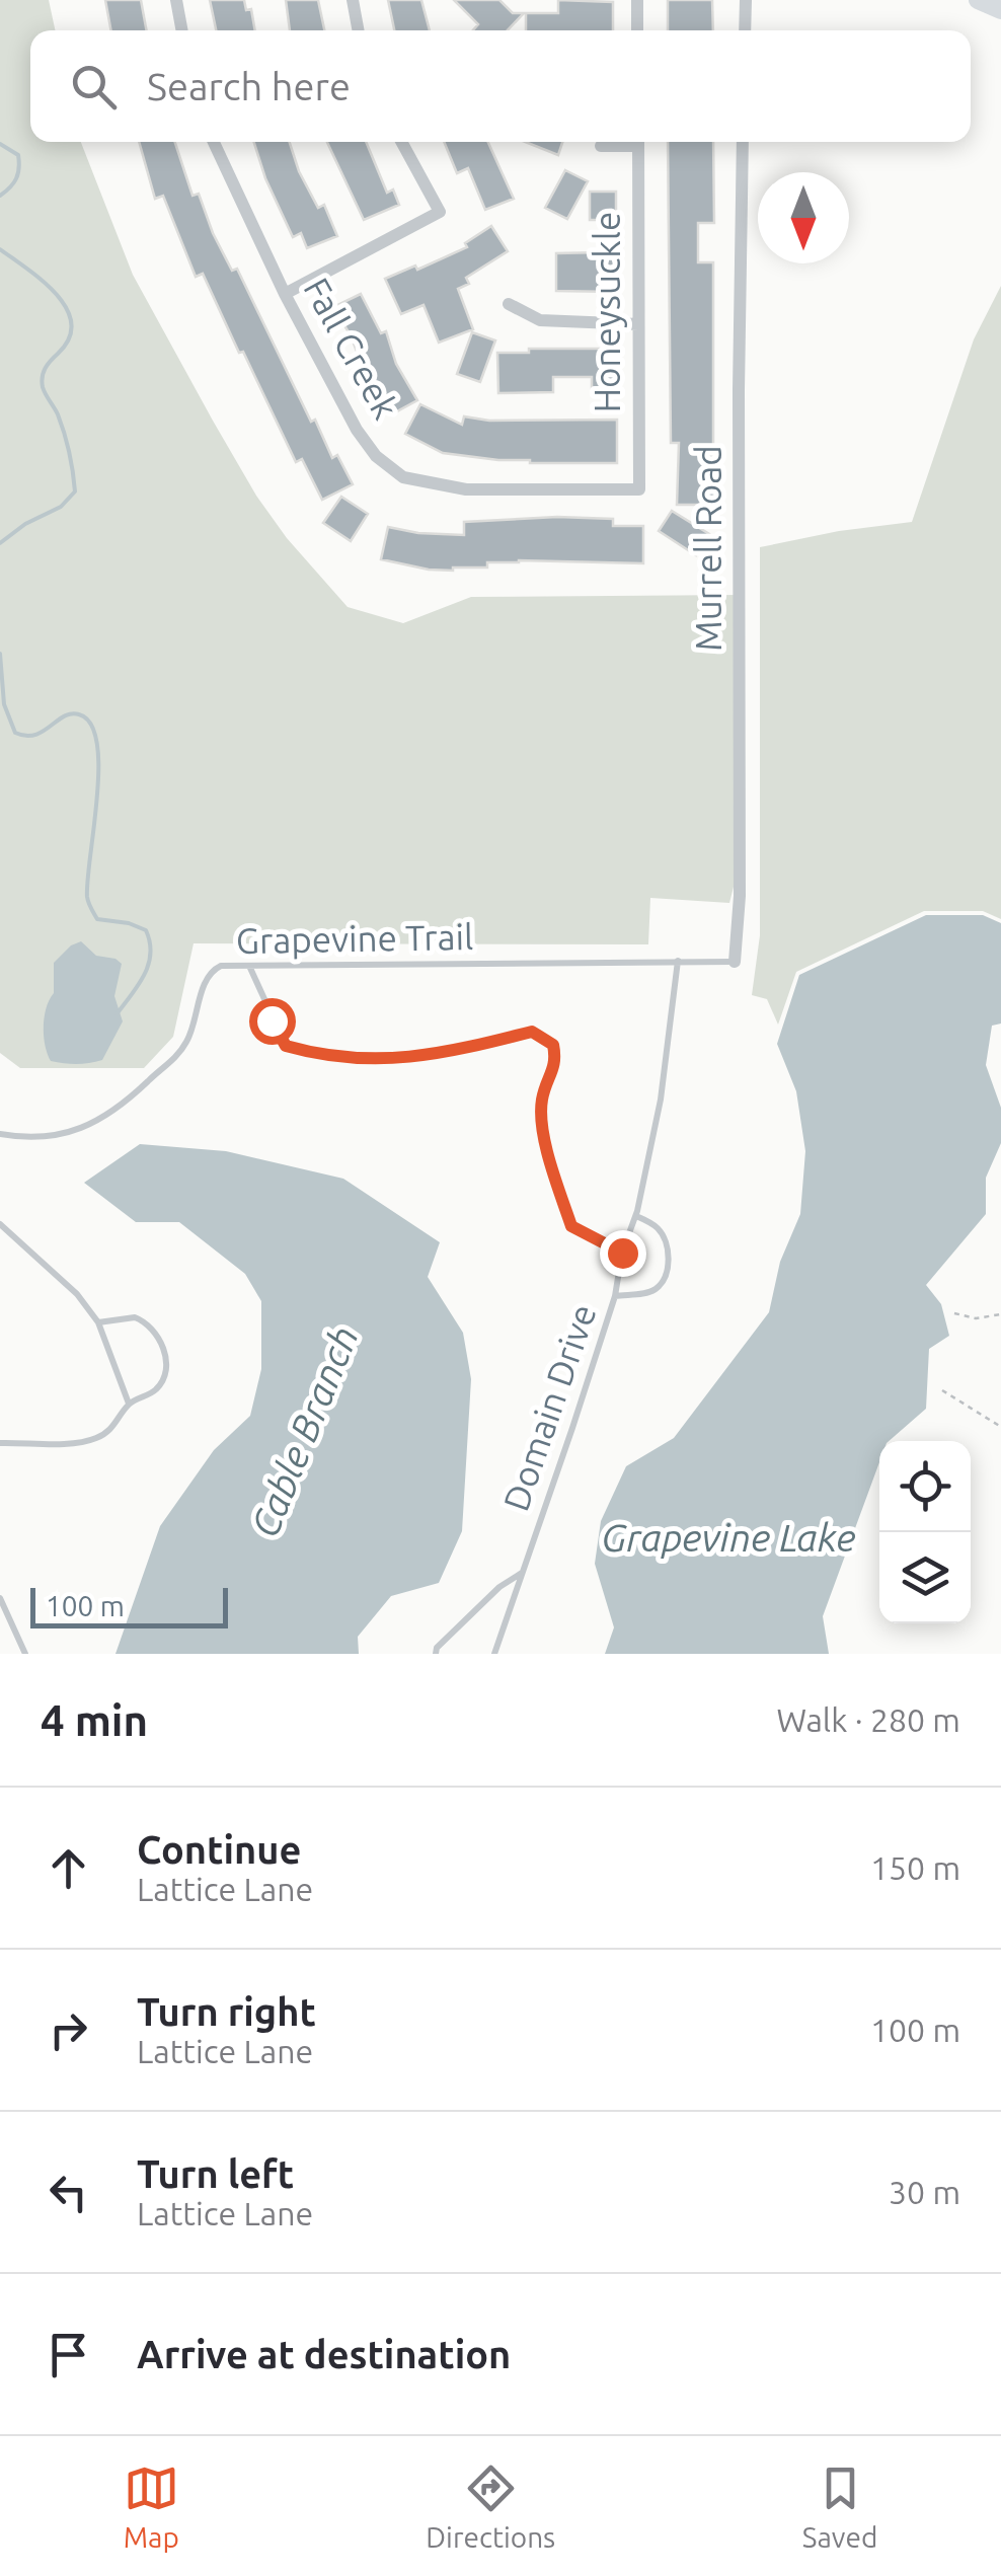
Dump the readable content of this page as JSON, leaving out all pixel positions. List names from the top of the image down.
{
  "streets": {
    "street": ["Honeysuckle", "Fall Creek", "Murrell Road"],
    "lane": ["Grapevine Trail", "Domain Drive"]
  },
  "crossings": [
    ["Honeysuckle", "Fall Creek"],
    ["Murrell Road", "Grapevine Trail"],
    ["Grapevine Trail", "Domain Drive"]
  ],
  "water": ["Cable Branch", "Grapevine Lake"],
  "scale_bar": "100 m",
  "north": "bottom",
  "page": {
    "search": "Search here",
    "scale": "100 m",
    "heading": ["4 min", "Walk · 280 m"],
    "list": [
      ["Continue", "Lattice Lane", "150 m"],
      ["Turn right", "Lattice Lane", "100 m"],
      ["Turn left", "Lattice Lane", "30 m"],
      "Arrive at destination"
    ],
    "nav": ["Map", "Directions", "Saved"]
  }
}
